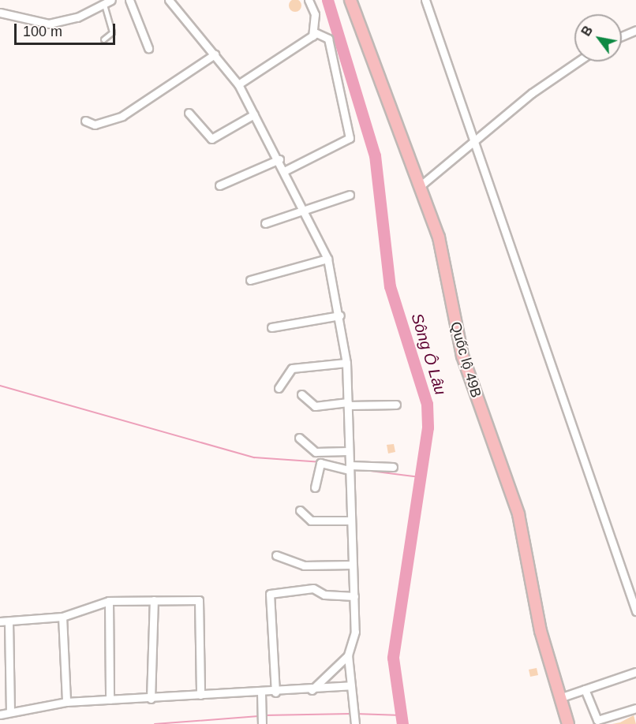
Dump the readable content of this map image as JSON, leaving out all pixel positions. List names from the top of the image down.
{
  "streets": {
    "main road": ["Quốc lộ 49B"]
  },
  "water": ["Sông Ô Lâu"],
  "scale_bar": "100 m",
  "north": "top left"
}
